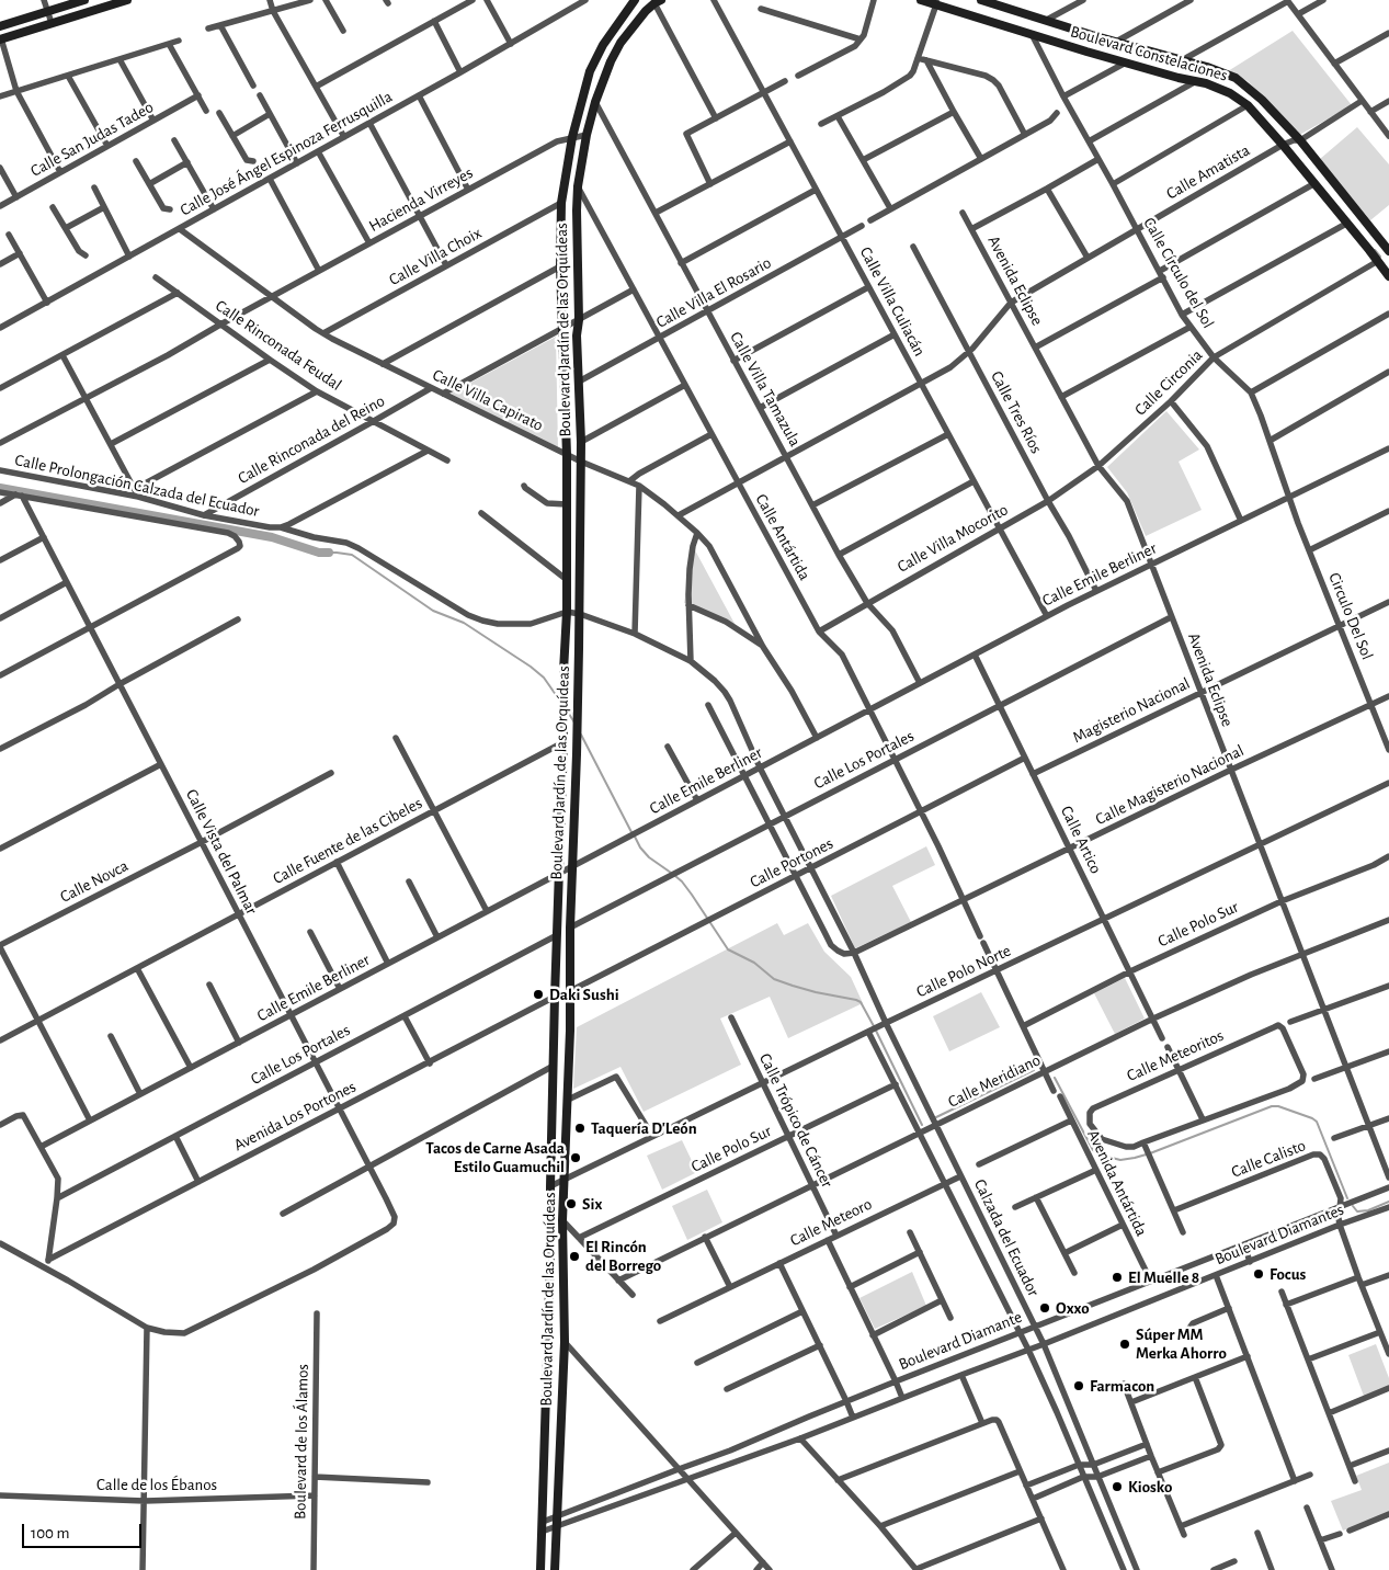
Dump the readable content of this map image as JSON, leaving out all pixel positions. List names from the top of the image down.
{
  "streets": {
    "street": [
      "Boulevard Constelaciones",
      "Calle San Judas Tadeo",
      "Calle José Ángel Espinoza Ferrusquilla",
      "Calle Amatista",
      "Hacienda Virreyes",
      "Calle Villa Choix",
      "Calle Círculo del Sol",
      "Avenida Eclipse",
      "Calle Villa El Rosario",
      "Calle Villa Culiacán",
      "Boulevard Jardín de las Orquídeas",
      "Calle Rinconada Feudal",
      "Calle Circonia",
      "Calle Villa Tamazula",
      "Calle Villa Capirato",
      "Calle Tres Ríos",
      "Calle Rinconada del Reino",
      "Calle Prolongación Calzada del Ecuador",
      "Calle Antártida",
      "Calle Villa Mocorito",
      "Calle Emile Berliner",
      "Circulo Del Sol",
      "Magisterio Nacional",
      "Calle Los Portales",
      "Calle Magisterio Nacional",
      "Calle Artico",
      "Calle Fuente de las Cibeles",
      "Calle Vista del Palmar",
      "Calle Portones",
      "Calle Novca",
      "Calle Polo Sur",
      "Calle Polo Norte",
      "Calle Meteoritos",
      "Calle Meridiano",
      "Avenida Los Portones",
      "Calle Trópico de Cáncer",
      "Calle Calisto",
      "Avenida Antártida",
      "Calle Meteoro",
      "Boulevard Diamantes",
      "Calzada del Ecuador",
      "Boulevard Diamante",
      "Boulevard de los Álamos",
      "Calle de los Ébanos"
    ]
  },
  "crossings": [
    ["Boulevard Constelaciones", "Calle Amatista"],
    ["Boulevard Constelaciones", "Calle Círculo del Sol"],
    ["Boulevard Constelaciones", "Calle Circonia"],
    ["Calle José Ángel Espinoza Ferrusquilla", "Calle Villa Capirato"],
    ["Calle Amatista", "Calle Círculo del Sol"],
    ["Calle Amatista", "Avenida Eclipse"],
    ["Calle Amatista", "Calle Villa Culiacán"],
    ["Calle Amatista", "Calle Villa Tamazula"],
    ["Calle Amatista", "Calle Villa Capirato"],
    ["Calle Amatista", "Calle Tres Ríos"],
    ["Calle Amatista", "Calle Antártida"],
    ["Hacienda Virreyes", "Boulevard Jardín de las Orquídeas"],
    ["Hacienda Virreyes", "Calle Rinconada Feudal"],
    ["Hacienda Virreyes", "Calle Villa Capirato"],
    ["Calle Villa Choix", "Boulevard Jardín de las Orquídeas"],
    ["Calle Villa Choix", "Calle Villa Capirato"],
    ["Calle Círculo del Sol", "Calle Circonia"],
    ["Calle Círculo del Sol", "Calle Emile Berliner"],
    ["Calle Círculo del Sol", "Circulo Del Sol"],
    ["Avenida Eclipse", "Calle Circonia"],
    ["Avenida Eclipse", "Calle Villa Mocorito"],
    ["Avenida Eclipse", "Calle Emile Berliner"],
    ["Avenida Eclipse", "Magisterio Nacional"],
    ["Avenida Eclipse", "Calle Los Portales"],
    ["Avenida Eclipse", "Calle Magisterio Nacional"],
    ["Avenida Eclipse", "Calle Polo Sur"],
    ["Avenida Eclipse", "Calle Polo Norte"],
    ["Avenida Eclipse", "Calle Meridiano"],
    ["Calle Villa El Rosario", "Calle Villa Culiacán"],
    ["Calle Villa El Rosario", "Boulevard Jardín de las Orquídeas"],
    ["Calle Villa El Rosario", "Calle Villa Tamazula"],
    ["Calle Villa El Rosario", "Calle Antártida"],
    ["Calle Villa Culiacán", "Calle Villa Mocorito"],
    ["Calle Villa Culiacán", "Calle Emile Berliner"],
    ["Boulevard Jardín de las Orquídeas", "Calle Villa Tamazula"],
    ["Boulevard Jardín de las Orquídeas", "Calle Villa Capirato"],
    ["Boulevard Jardín de las Orquídeas", "Calle Prolongación Calzada del Ecuador"],
    ["Boulevard Jardín de las Orquídeas", "Calle Antártida"],
    ["Boulevard Jardín de las Orquídeas", "Calle Emile Berliner"],
    ["Boulevard Jardín de las Orquídeas", "Calle Los Portales"],
    ["Boulevard Jardín de las Orquídeas", "Calle Fuente de las Cibeles"],
    ["Boulevard Jardín de las Orquídeas", "Calle Portones"],
    ["Boulevard Jardín de las Orquídeas", "Calle Polo Norte"],
    ["Boulevard Jardín de las Orquídeas", "Avenida Los Portones"],
    ["Boulevard Jardín de las Orquídeas", "Calzada del Ecuador"],
    ["Boulevard Jardín de las Orquídeas", "Boulevard Diamante"],
    ["Calle Rinconada Feudal", "Calle Rinconada del Reino"],
    ["Calle Circonia", "Calle Villa Mocorito"],
    ["Calle Villa Tamazula", "Calle Villa Mocorito"],
    ["Calle Villa Tamazula", "Calle Emile Berliner"],
    ["Calle Villa Capirato", "Calle Rinconada del Reino"],
    ["Calle Villa Capirato", "Calle Emile Berliner"],
    ["Calle Tres Ríos", "Calle Villa Mocorito"],
    ["Calle Tres Ríos", "Calle Emile Berliner"],
    ["Calle Rinconada del Reino", "Calle Prolongación Calzada del Ecuador"],
    ["Calle Prolongación Calzada del Ecuador", "Calle Vista del Palmar"],
    ["Calle Prolongación Calzada del Ecuador", "Calzada del Ecuador"],
    ["Calle Antártida", "Calle Villa Mocorito"],
    ["Calle Antártida", "Calle Emile Berliner"],
    ["Calle Antártida", "Calle Los Portales"],
    ["Calle Antártida", "Calle Magisterio Nacional"],
    ["Calle Antártida", "Calle Portones"],
    ["Calle Emile Berliner", "Calle Artico"],
    ["Calle Emile Berliner", "Calle Vista del Palmar"],
    ["Calle Emile Berliner", "Calzada del Ecuador"],
    ["Circulo Del Sol", "Magisterio Nacional"],
    ["Circulo Del Sol", "Calle Magisterio Nacional"],
    ["Magisterio Nacional", "Calle Artico"],
    ["Calle Los Portales", "Calle Artico"],
    ["Calle Los Portales", "Calle Vista del Palmar"],
    ["Calle Los Portales", "Calzada del Ecuador"],
    ["Calle Magisterio Nacional", "Calle Artico"],
    ["Calle Artico", "Calle Portones"],
    ["Calle Artico", "Calle Polo Sur"],
    ["Calle Artico", "Calle Polo Norte"],
    ["Calle Artico", "Calle Meridiano"],
    ["Calle Fuente de las Cibeles", "Calle Vista del Palmar"],
    ["Calle Vista del Palmar", "Calle Novca"],
    ["Calle Vista del Palmar", "Avenida Los Portones"],
    ["Calle Portones", "Calzada del Ecuador"],
    ["Calle Polo Sur", "Calle Trópico de Cáncer"],
    ["Calle Polo Sur", "Calzada del Ecuador"],
    ["Calle Polo Norte", "Calle Trópico de Cáncer"],
    ["Calle Polo Norte", "Calzada del Ecuador"],
    ["Calle Meridiano", "Calle Trópico de Cáncer"],
    ["Calle Meridiano", "Calzada del Ecuador"],
    ["Calle Trópico de Cáncer", "Calle Meteoro"],
    ["Calle Calisto", "Boulevard Diamante"],
    ["Avenida Antártida", "Boulevard Diamante"],
    ["Calle Meteoro", "Calzada del Ecuador"],
    ["Calle Meteoro", "Boulevard Diamante"],
    ["Boulevard Diamantes", "Calzada del Ecuador"],
    ["Boulevard Diamantes", "Boulevard Diamante"],
    ["Calzada del Ecuador", "Boulevard Diamante"],
    ["Boulevard de los Álamos", "Calle de los Ébanos"]
  ],
  "places": [
    "Daki Sushi",
    "Taquería D'León",
    "Tacos de Carne Asada Estilo Guamuchil",
    "Six",
    "El Rincón del Borrego",
    "Focus",
    "El Muelle 8",
    "Oxxo",
    "Súper MM Merka Ahorro",
    "Farmacon",
    "Kiosko"
  ],
  "scale_bar": "100 m"
}
